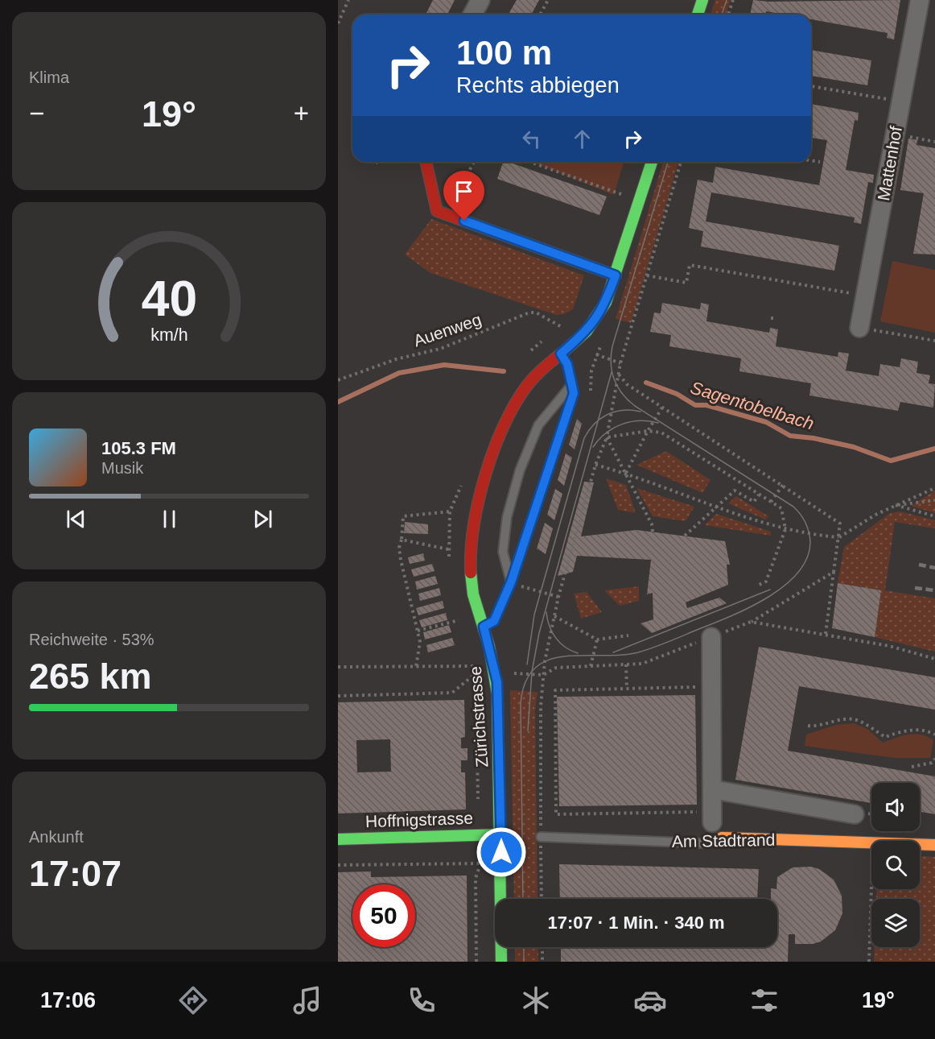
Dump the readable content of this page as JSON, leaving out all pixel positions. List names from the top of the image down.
{
  "streets": {
    "street": [
      "Mattenhof",
      "Zürichstrasse",
      "Hoffnigstrasse",
      "Am Stadtrand"
    ],
    "path": ["Auenweg"]
  },
  "crossings": [
    ["Zürichstrasse", "Hoffnigstrasse"]
  ],
  "water": ["Sagentobelbach"],
  "page": {
    "tile": [
      "Klima",
      ["Reichweite · 53%", "265 km"],
      ["Ankunft", "17:07"]
    ],
    "turn": ["100 m", "Rechts abbiegen"],
    "heat": ["−", "19°", "+"],
    "song": ["105.3 FM", "Musik"],
    "limit": "50",
    "trip": "17:07 · 1 Min. · 340 m",
    "tabs": ["17:06", "19°"],
    "gauge": ["40", "km/h"]
  }
}
